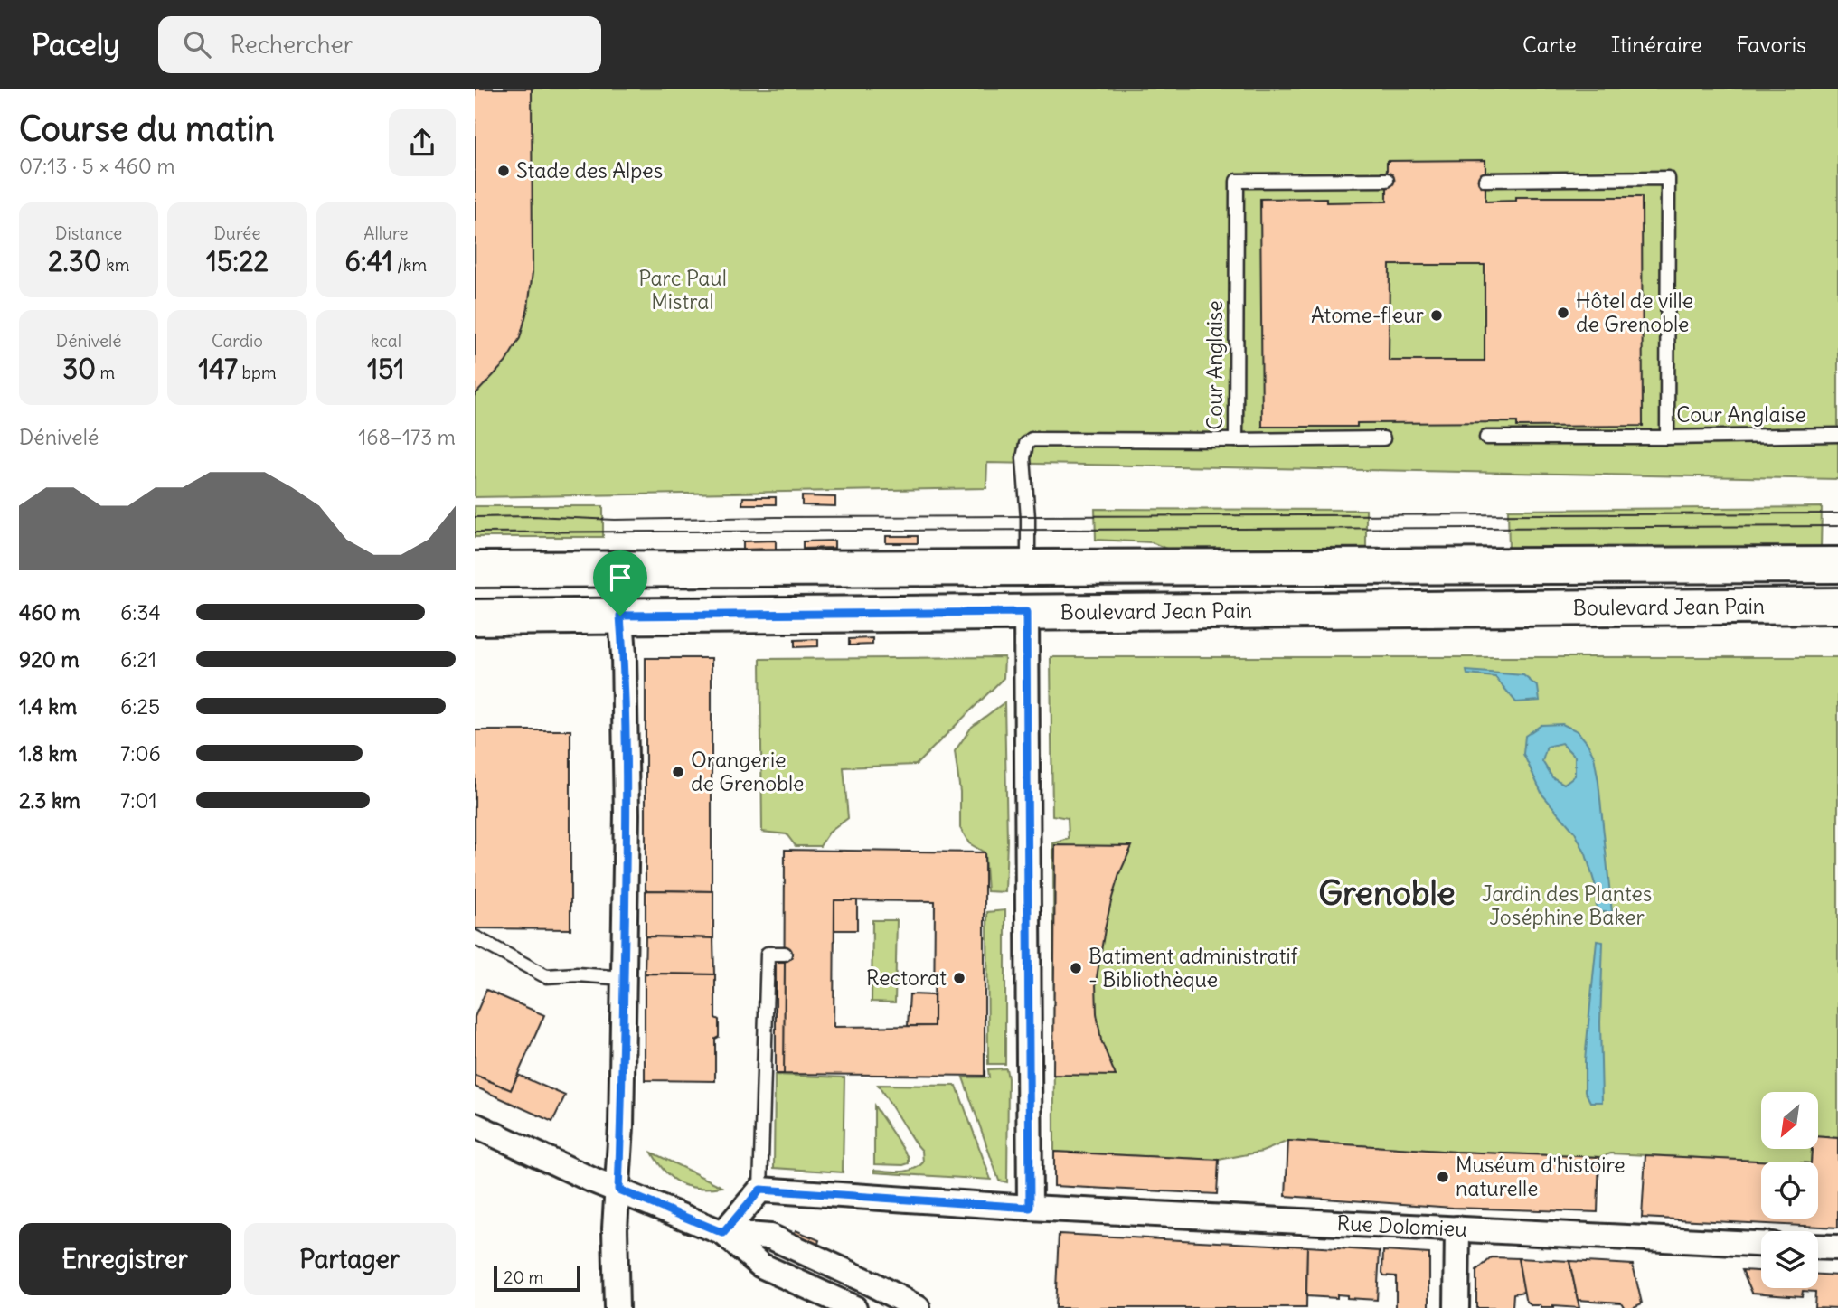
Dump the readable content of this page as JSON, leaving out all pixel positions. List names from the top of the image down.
{
  "streets": {
    "main road": ["Boulevard Jean Pain"],
    "street": ["Rue Dolomieu"],
    "lane": ["Cour Anglaise"]
  },
  "crossings": [
    ["Cour Anglaise", "Boulevard Jean Pain"]
  ],
  "districts": ["Grenoble"],
  "parks": ["Parc Paul Mistral", "Jardin des Plantes Joséphine Baker"],
  "places": [
    "Stade des Alpes",
    "Hôtel de ville de Grenoble",
    "Atome-fleur",
    "Orangerie de Grenoble",
    "Batiment administratif - Bibliothèque",
    "Rectorat",
    "Muséum d'histoire naturelle"
  ],
  "scale_bar": "20 m",
  "north": "bottom left",
  "page": {
    "header": "Pacely",
    "search": "Rechercher",
    "nav": ["Carte", "Itinéraire", "Favoris"],
    "heading": ["Course du matin", "07:13 · 5 × 460 m"],
    "stats": [
      ["Distance", "2.30 km"],
      ["Durée", "15:22"],
      ["Allure", "6:41 /km"],
      ["Dénivelé", "30 m"],
      ["Cardio", "147 bpm"],
      ["kcal", "151"]
    ],
    "chart": ["Dénivelé", "168–173 m"],
    "list": [
      {
        "name": "460 m",
        "note": "6:34"
      },
      {
        "name": "920 m",
        "note": "6:21"
      },
      {
        "name": "1.4 km",
        "note": "6:25"
      },
      {
        "name": "1.8 km",
        "note": "7:06"
      },
      {
        "name": "2.3 km",
        "note": "7:01"
      }
    ],
    "buttons": ["Enregistrer", "Partager"],
    "scale": "20 m"
  }
}
